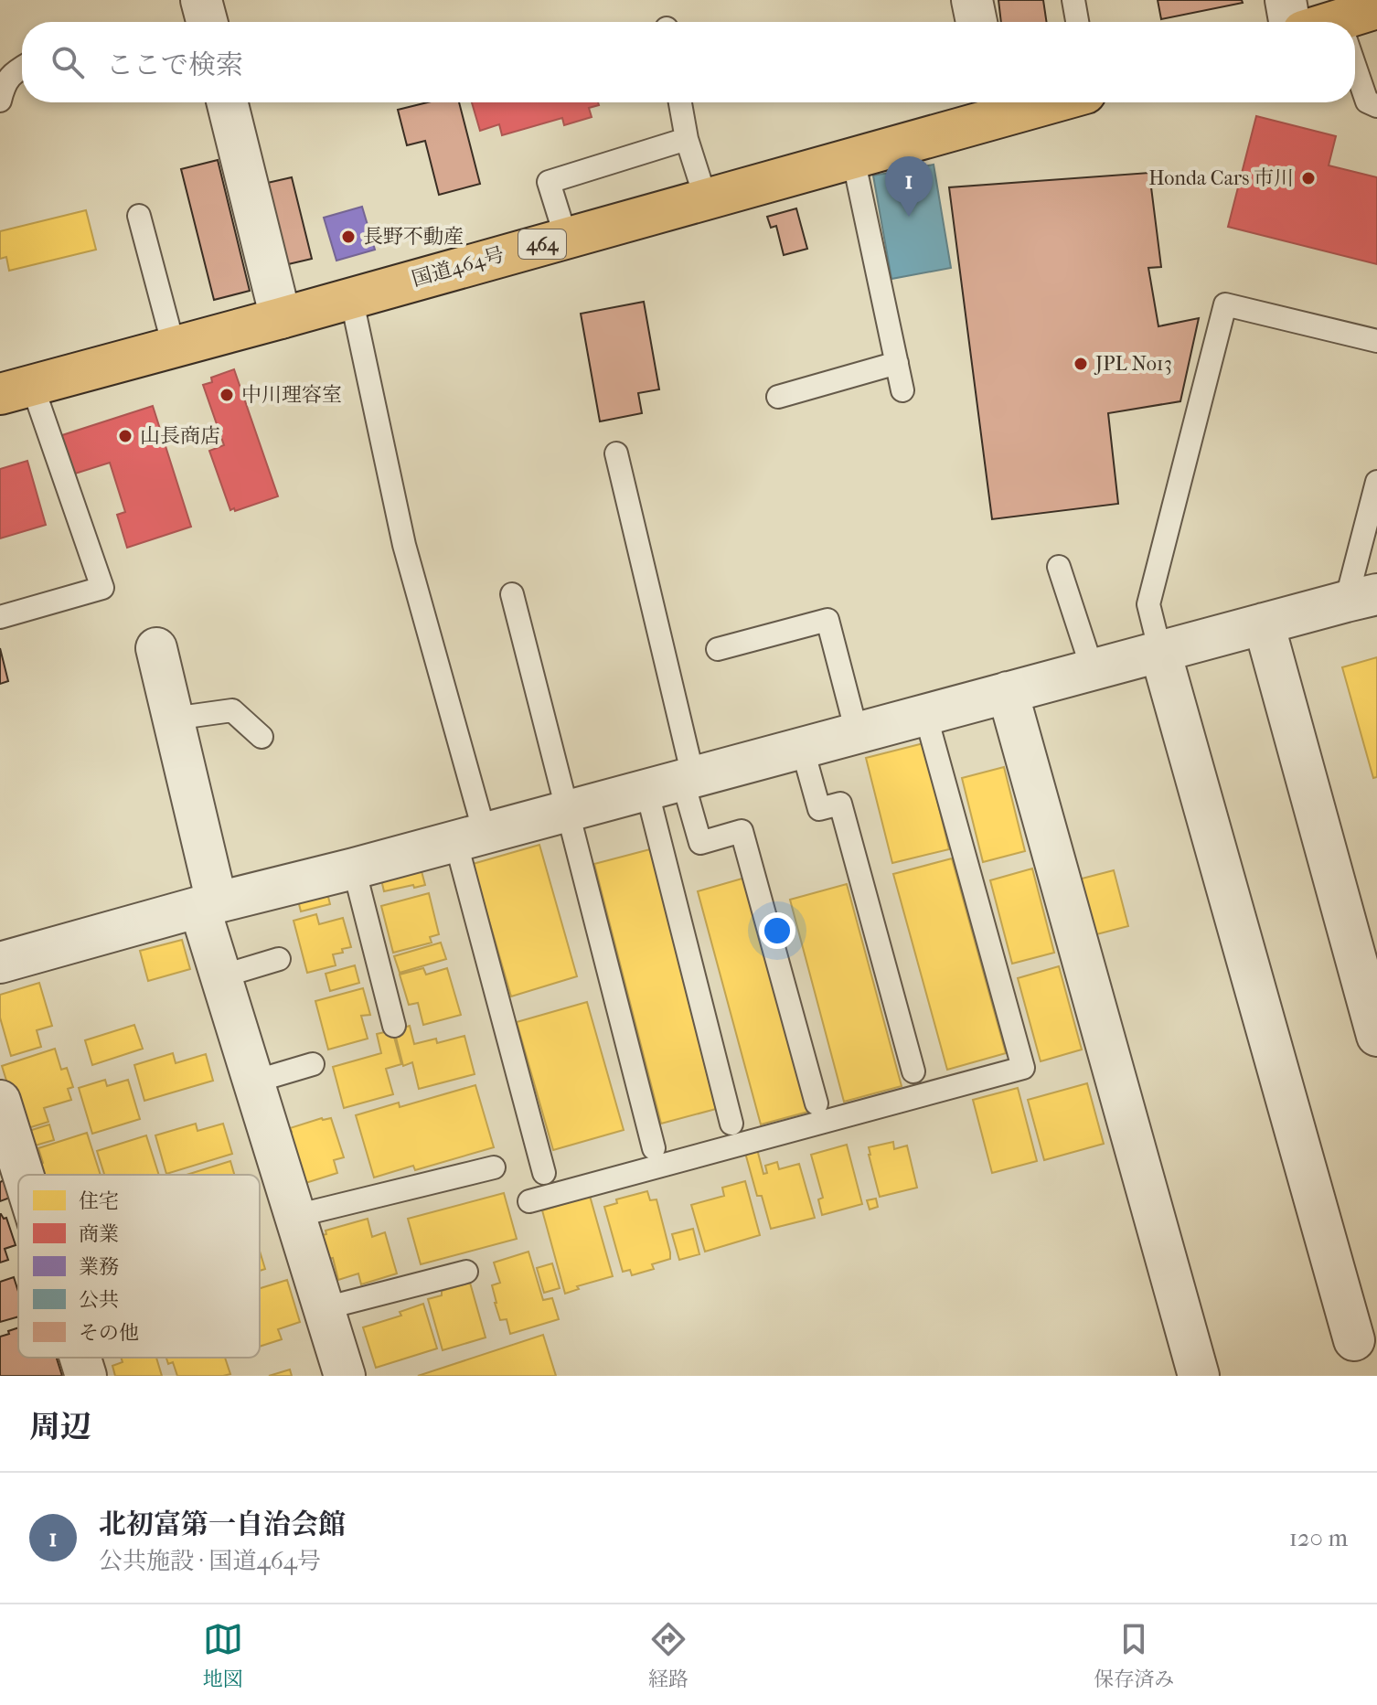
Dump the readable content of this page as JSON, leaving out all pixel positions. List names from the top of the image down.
{
  "streets": {
    "highway": ["464", "国道464号"]
  },
  "places": [
    "Honda Cars 市川",
    "長野不動産",
    "JPL No13",
    "中川理容室",
    "山長商店"
  ],
  "legend": [
    "住宅",
    "商業",
    "業務",
    "公共",
    "その他"
  ],
  "page": {
    "search": "ここで検索",
    "pins": "1",
    "heading": "周辺",
    "list": [
      {
        "mark": "1",
        "name": "北初富第一自治会館",
        "note": "公共施設 · 国道464号",
        "value": "120 m"
      }
    ],
    "nav": ["地図", "経路", "保存済み"]
  }
}
